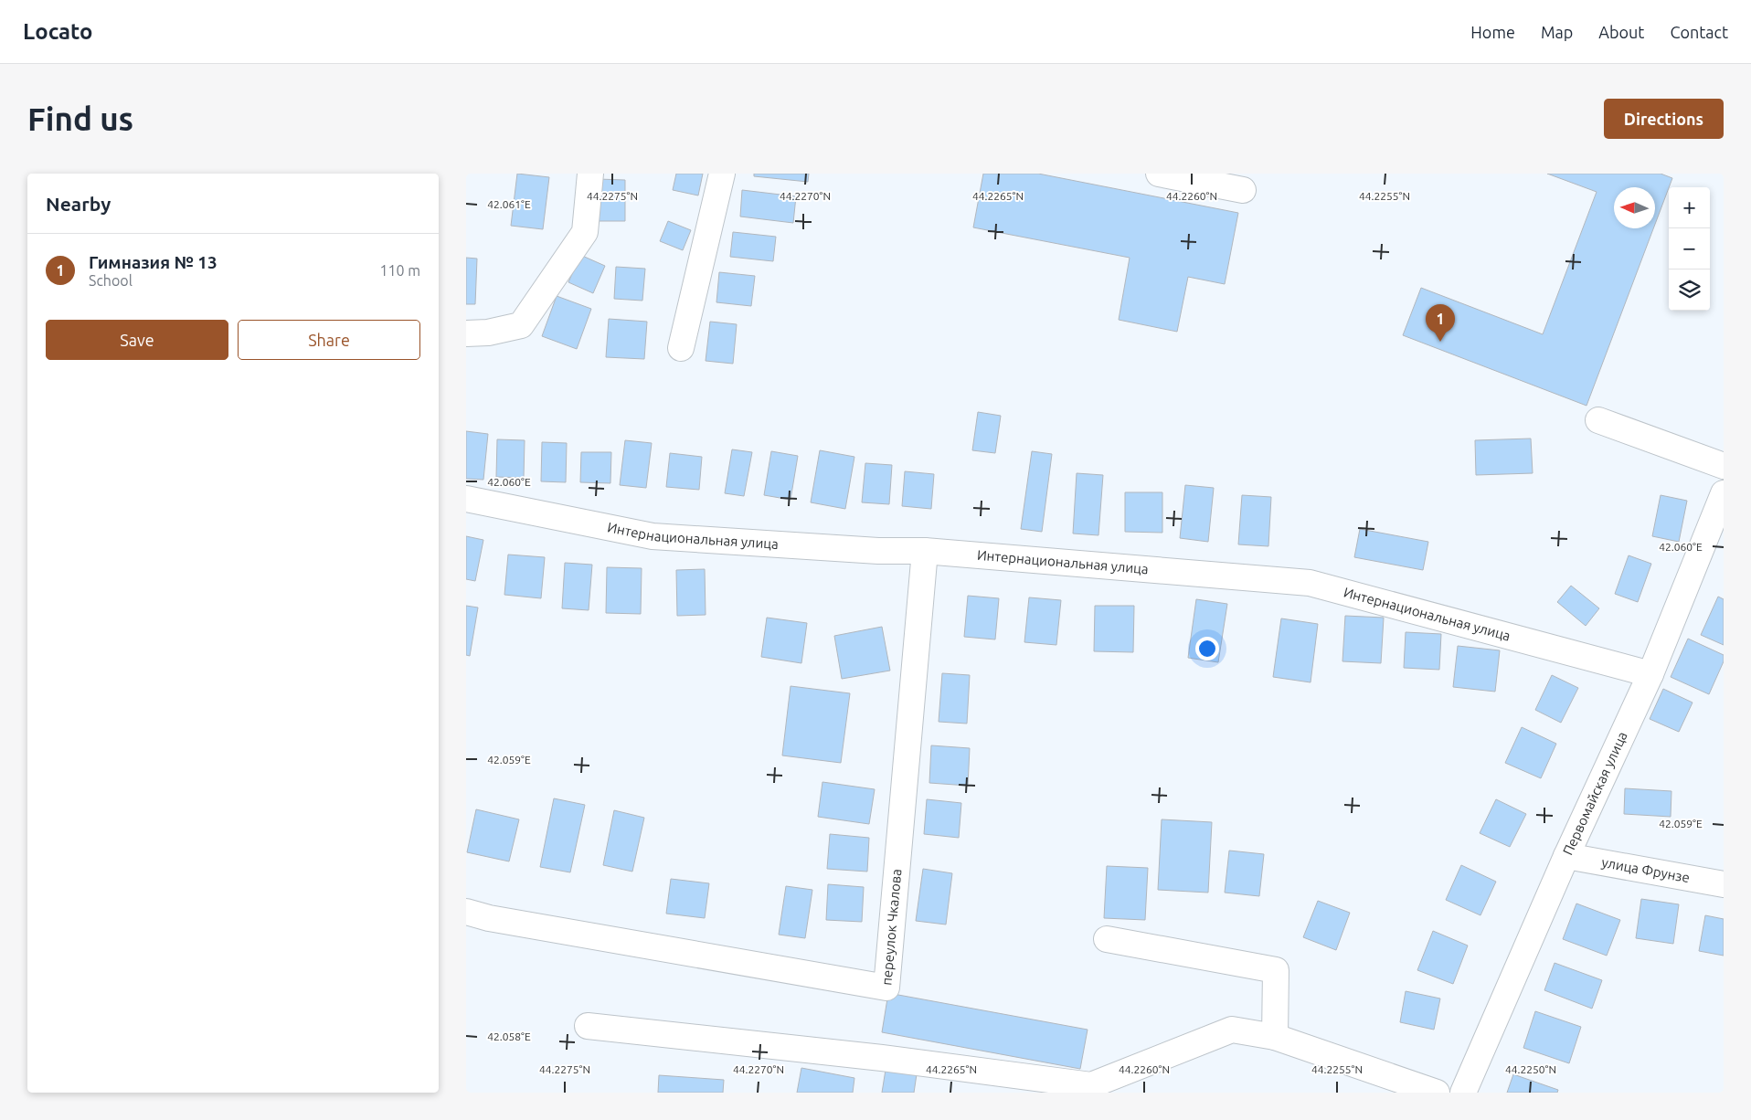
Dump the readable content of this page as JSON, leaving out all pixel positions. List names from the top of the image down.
{
  "streets": {
    "street": [
      "Интернациональная улица",
      "Первомайская улица",
      "улица Фрунзе",
      "переулок Чкалова"
    ]
  },
  "crossings": [
    ["Интернациональная улица", "Первомайская улица"],
    ["Интернациональная улица", "переулок Чкалова"],
    ["Первомайская улица", "улица Фрунзе"]
  ],
  "north": "left",
  "page": {
    "header": "Locato",
    "nav": [
      "Home",
      "Map",
      "About",
      "Contact"
    ],
    "buttons": [
      "Directions",
      ["Save", "Share"]
    ],
    "title": "Find us",
    "heading": "Nearby",
    "map_buttons": ["+", "−"],
    "list": [
      {
        "mark": "1",
        "name": "Гимназия № 13",
        "note": "School",
        "value": "110 m"
      }
    ],
    "pins": "1"
  },
  "coordinates": [
    "44.2275°N",
    "44.2270°N",
    "44.2265°N",
    "44.2260°N",
    "44.2255°N",
    "42.061°E",
    "42.060°E",
    "42.059°E",
    "42.058°E",
    "44.2250°N"
  ]
}
